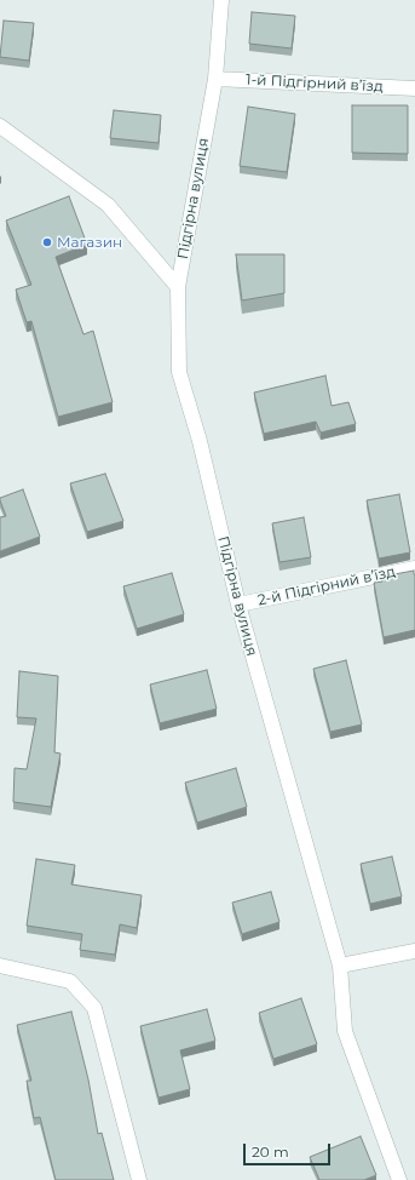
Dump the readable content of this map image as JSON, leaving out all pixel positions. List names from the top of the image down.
{
  "streets": {
    "street": ["1-й Підгірний в’їзд", "Підгірна вулиця", "2-й Підгірний в’їзд"]
  },
  "crossings": [
    ["1-й Підгірний в’їзд", "Підгірна вулиця"],
    ["Підгірна вулиця", "2-й Підгірний в’їзд"]
  ],
  "places": ["Магазин"],
  "scale_bar": "20 m"
}
